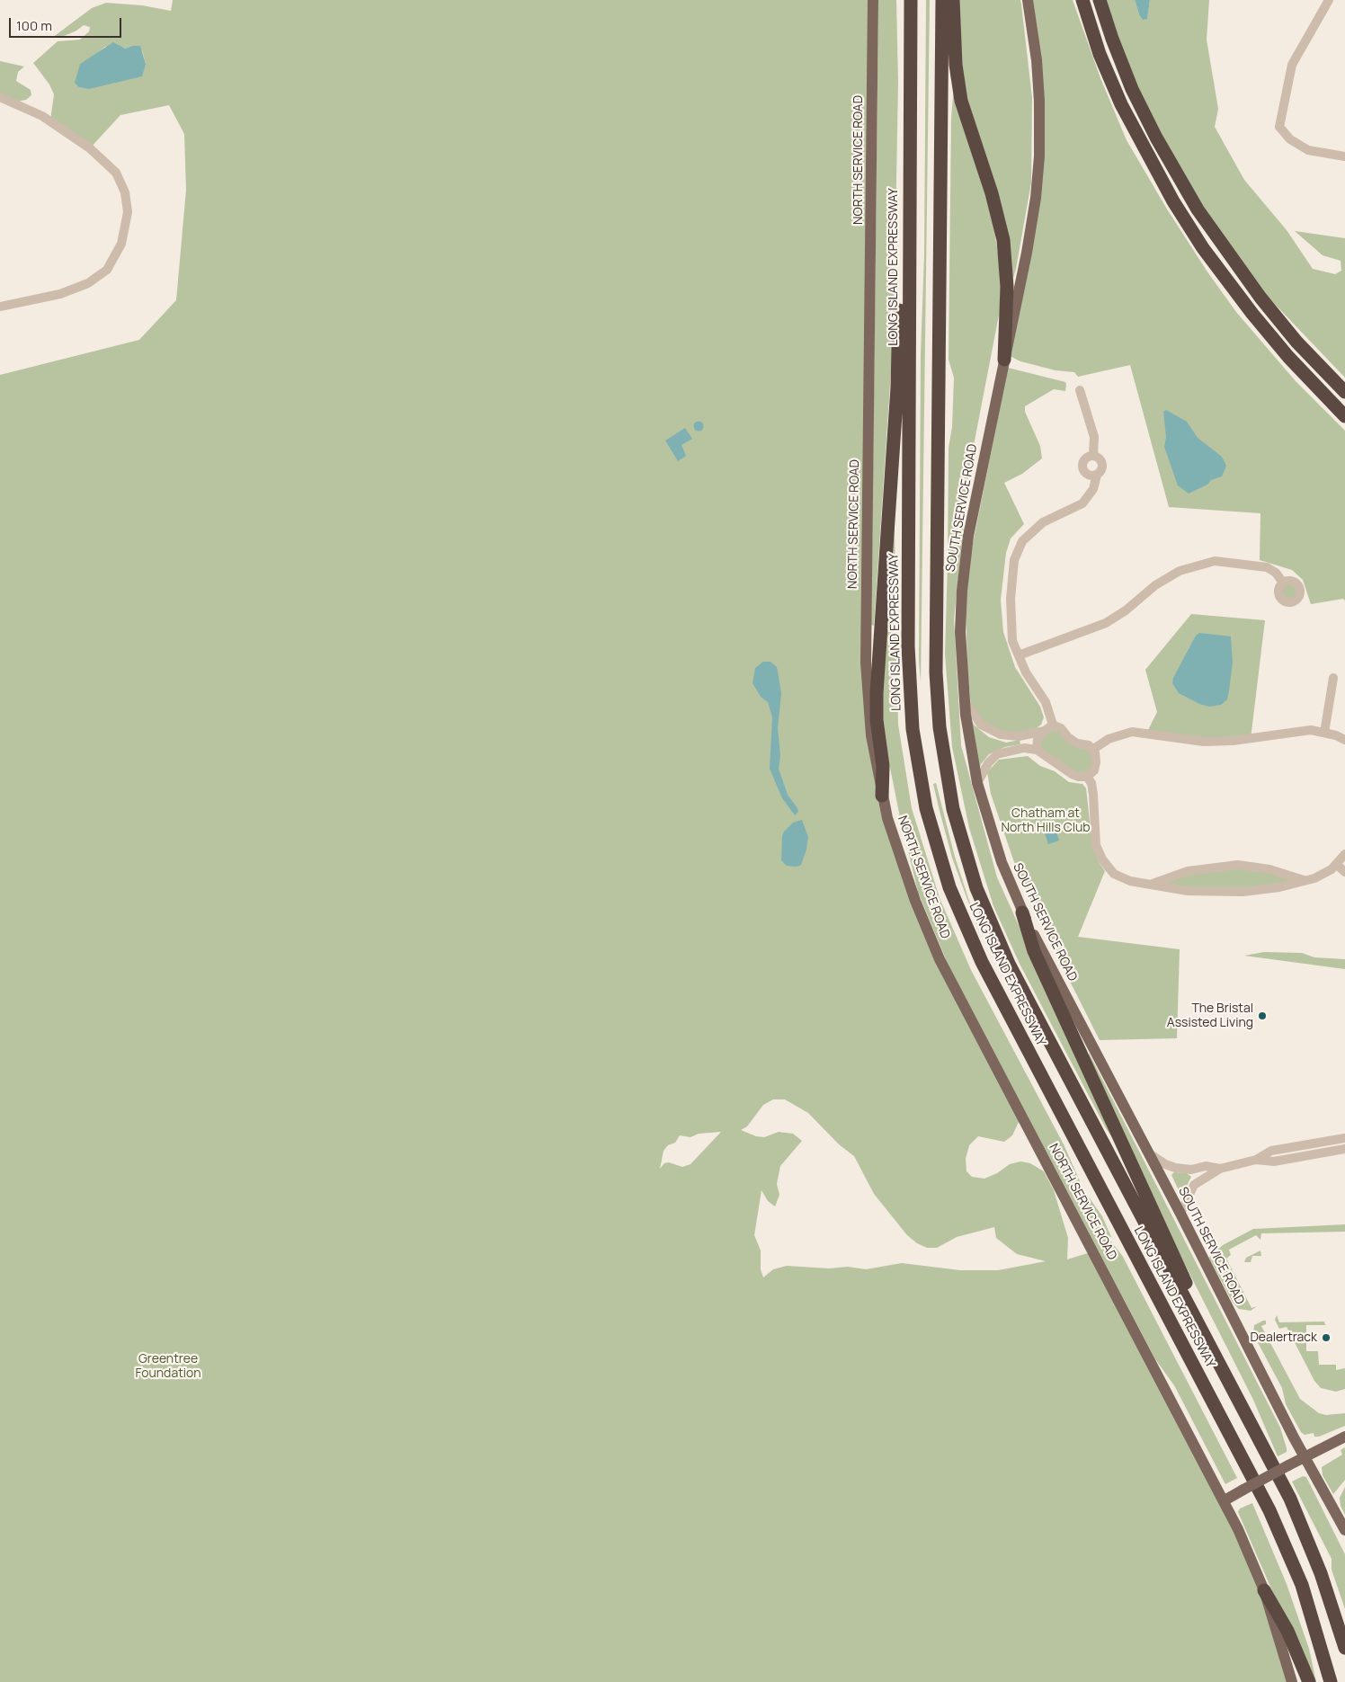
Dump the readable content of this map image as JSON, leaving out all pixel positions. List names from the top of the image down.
{
  "streets": {
    "highway": ["LONG ISLAND EXPRESSWAY"],
    "main road": ["NORTH SERVICE ROAD", "SOUTH SERVICE ROAD"]
  },
  "parks": ["Chatham at North Hills Club", "Greentree Foundation"],
  "places": ["The Bristal Assisted Living", "Dealertrack"],
  "scale_bar": "100 m"
}
